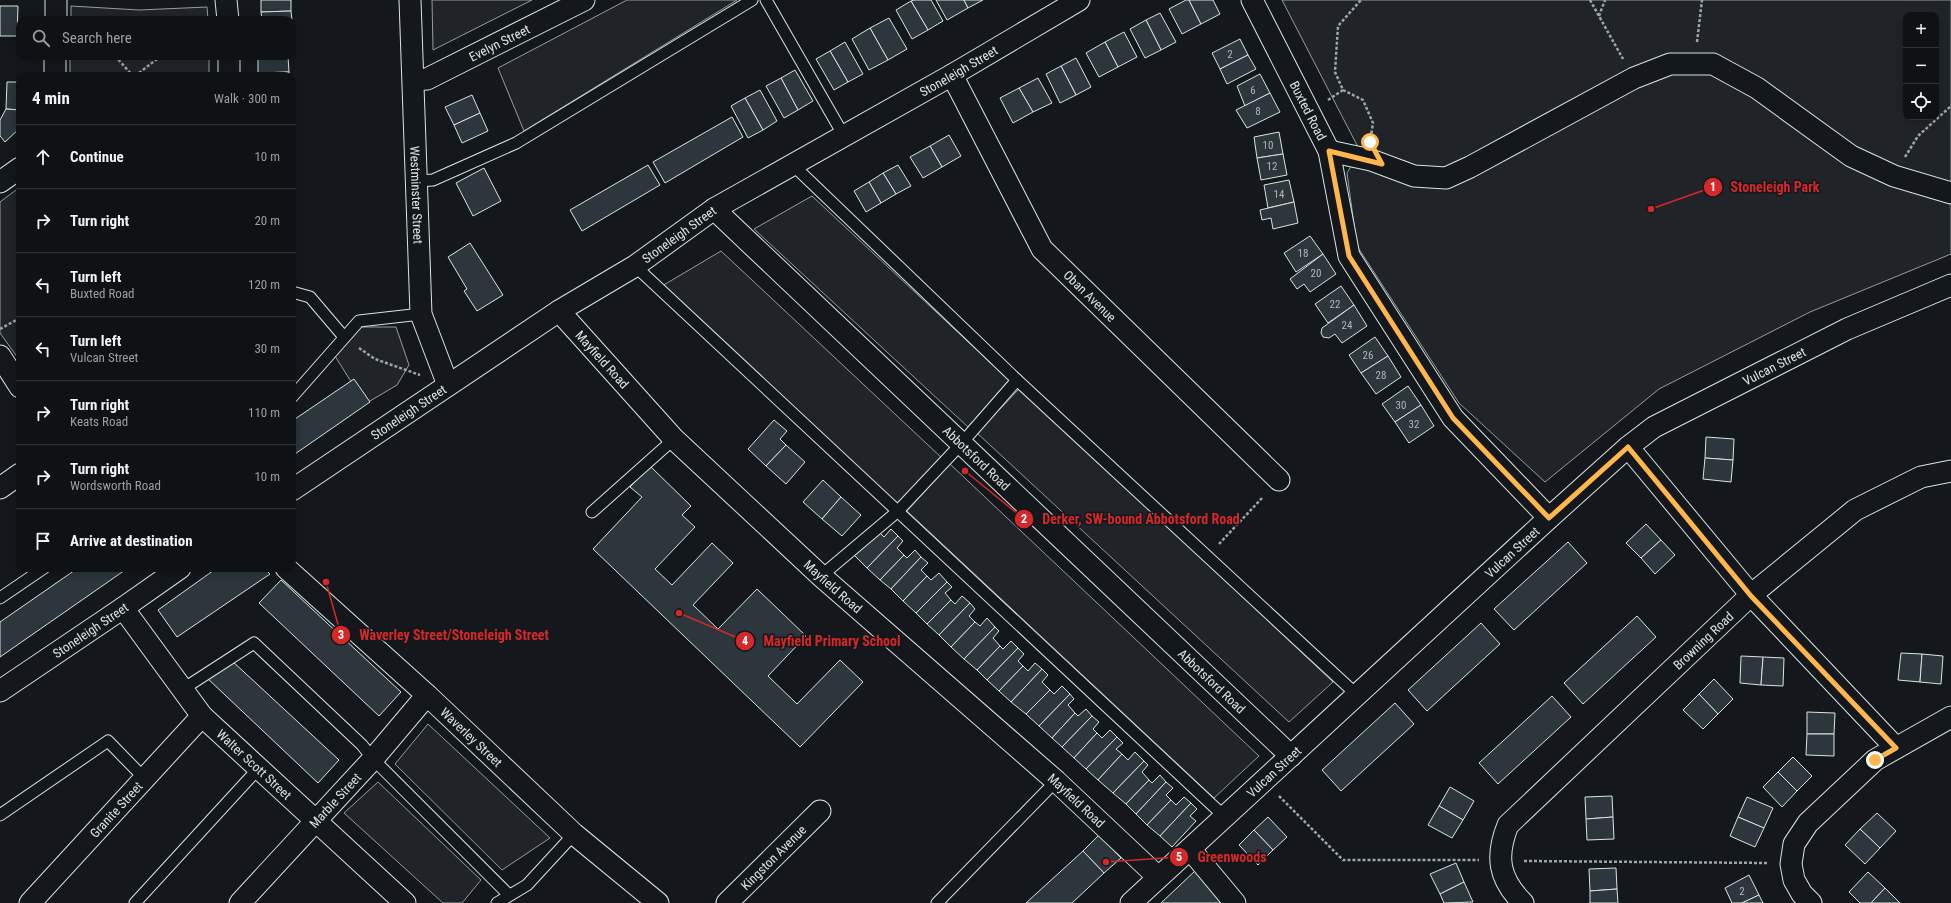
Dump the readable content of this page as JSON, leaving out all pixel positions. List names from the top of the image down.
{
  "streets": {
    "street": [
      "Evelyn Street",
      "Stoneleigh Street",
      "Buxted Road",
      "Westminster Street",
      "Oban Avenue",
      "Mayfield Road",
      "Vulcan Street",
      "Abbotsford Road",
      "Browning Road",
      "Waverley Street",
      "Walter Scott Street",
      "Marble Street",
      "Granite Street",
      "Kingston Avenue"
    ]
  },
  "crossings": [
    ["Evelyn Street", "Westminster Street"],
    ["Stoneleigh Street", "Westminster Street"],
    ["Stoneleigh Street", "Oban Avenue"],
    ["Stoneleigh Street", "Mayfield Road"],
    ["Stoneleigh Street", "Abbotsford Road"],
    ["Stoneleigh Street", "Walter Scott Street"],
    ["Buxted Road", "Vulcan Street"],
    ["Mayfield Road", "Vulcan Street"],
    ["Vulcan Street", "Abbotsford Road"],
    ["Waverley Street", "Marble Street"],
    ["Walter Scott Street", "Marble Street"],
    ["Walter Scott Street", "Granite Street"]
  ],
  "places": [
    "Stoneleigh Park",
    "Derker, SW-bound Abbotsford Road",
    "Waverley Street/Stoneleigh Street",
    "Mayfield Primary School",
    "Greenwoods"
  ],
  "house_numbers": [
    "2",
    "6",
    "8",
    "10",
    "12",
    "14",
    "18",
    "20",
    "22",
    "24",
    "26",
    "28",
    "30",
    "32",
    "2"
  ],
  "page": {
    "map_buttons": ["+", "−"],
    "search": "Search here",
    "heading": ["4 min", "Walk · 300 m"],
    "list": [
      ["Continue", "10 m"],
      ["Turn right", "20 m"],
      ["Turn left", "Buxted Road", "120 m"],
      ["Turn left", "Vulcan Street", "30 m"],
      ["Turn right", "Keats Road", "110 m"],
      ["Turn right", "Wordsworth Road", "10 m"],
      "Arrive at destination"
    ]
  }
}
